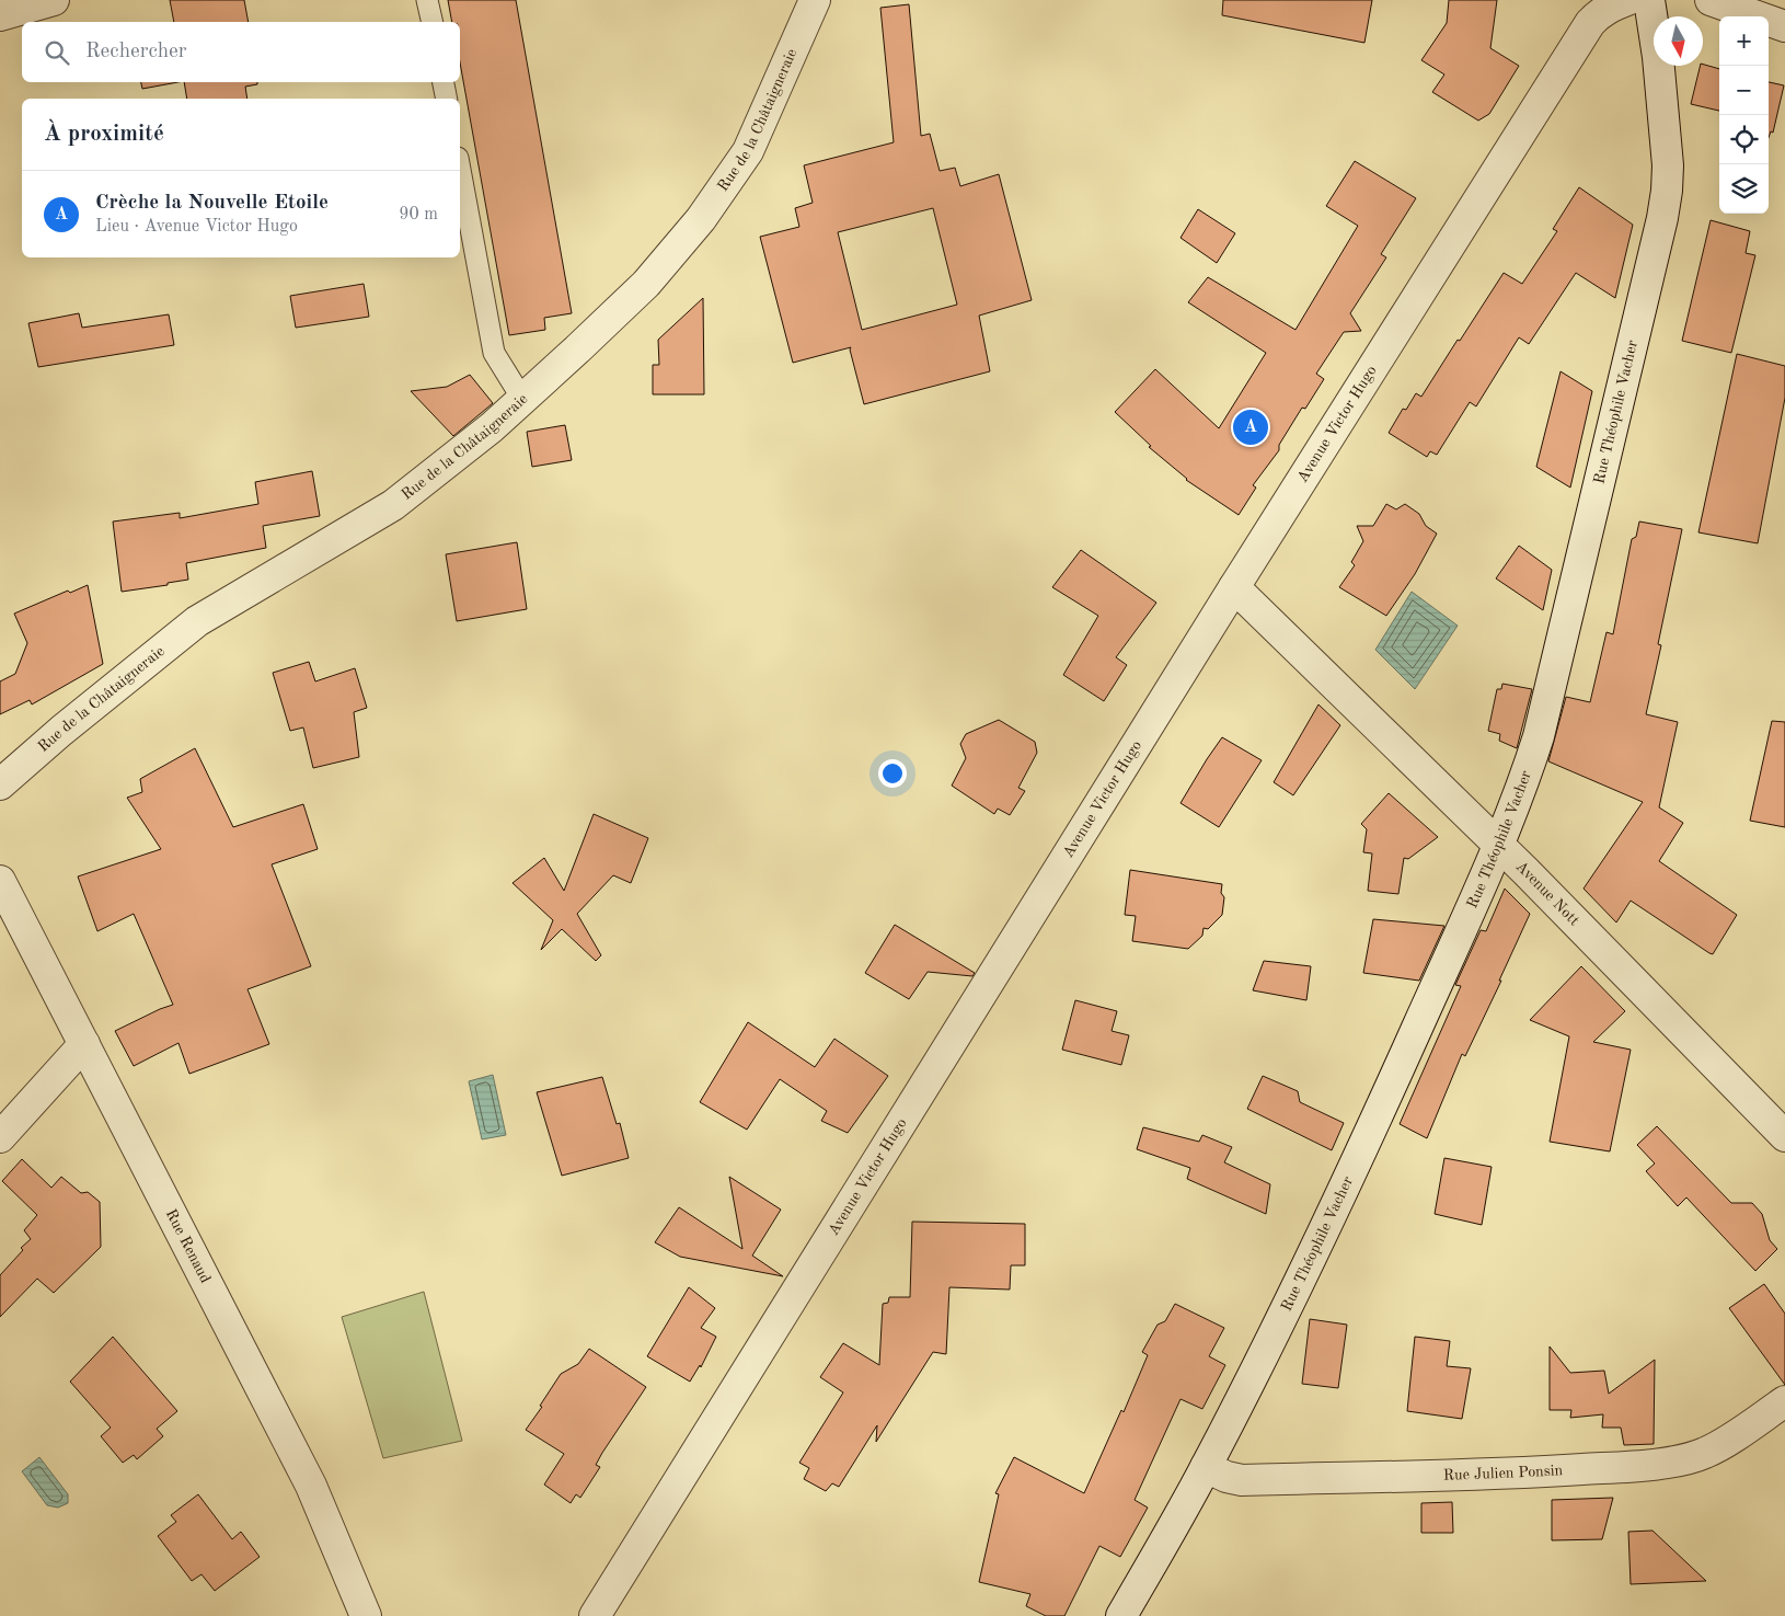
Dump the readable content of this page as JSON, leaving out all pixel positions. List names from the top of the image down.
{
  "streets": {
    "street": [
      "Rue de la Châtaigneraie",
      "Rue Théophile Vacher",
      "Avenue Victor Hugo",
      "Avenue Nott",
      "Rue Renaud",
      "Rue Julien Ponsin"
    ]
  },
  "crossings": [
    ["Rue Théophile Vacher", "Avenue Nott"],
    ["Rue Théophile Vacher", "Rue Julien Ponsin"],
    ["Avenue Victor Hugo", "Avenue Nott"]
  ],
  "north": "bottom",
  "page": {
    "map_buttons": ["+", "−"],
    "search": "Rechercher",
    "heading": "À proximité",
    "list": [
      {
        "mark": "A",
        "name": "Crèche la Nouvelle Etoile",
        "note": "Lieu · Avenue Victor Hugo",
        "value": "90 m"
      }
    ],
    "pins": "A"
  }
}
